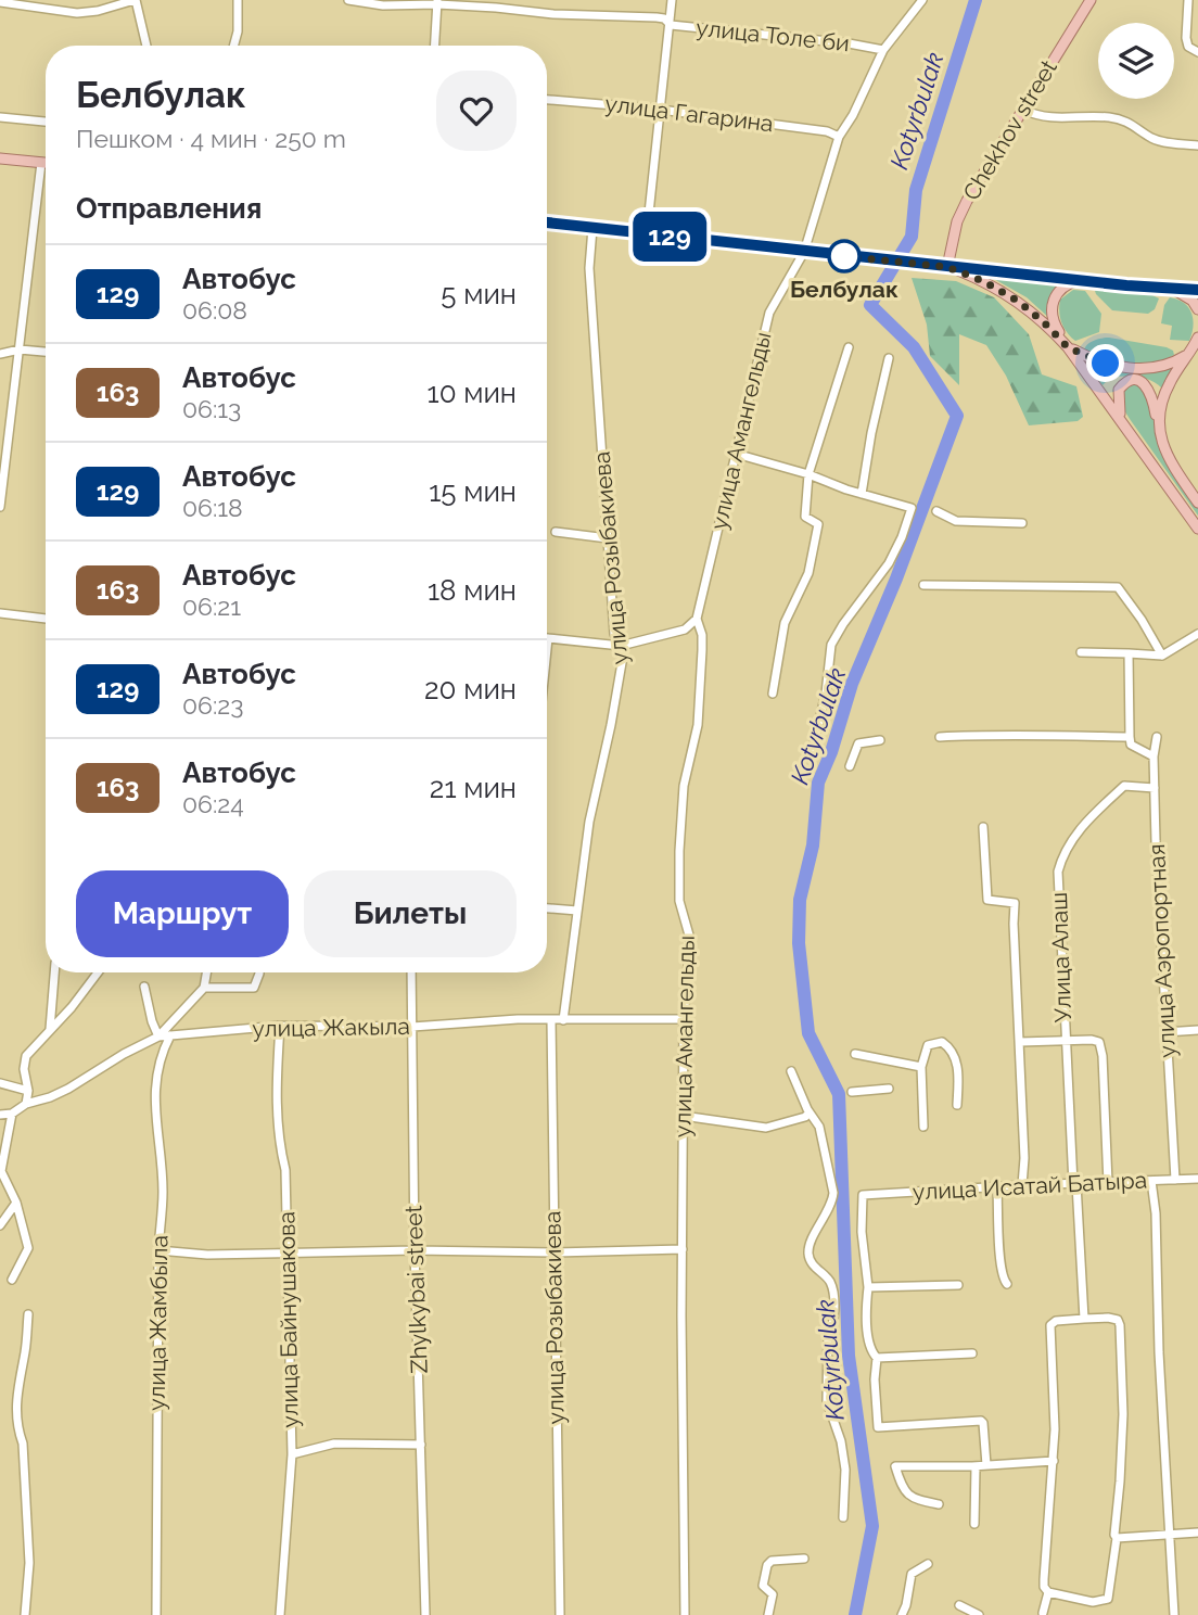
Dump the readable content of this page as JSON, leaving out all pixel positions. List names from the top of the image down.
{
  "streets": {
    "main road": ["Chekhov street"],
    "street": [
      "улица Толе би",
      "улица Гагарина",
      "улица Амангельды",
      "улица Розыбакиева",
      "улица Аэропортная",
      "Улица Алаш",
      "улица Жакыла",
      "улица Исатай Батыра",
      "Zhylkybai street",
      "улица Байнушакова",
      "улица Жамбыла"
    ]
  },
  "crossings": [
    ["улица Толе би", "улица Амангельды"],
    ["улица Гагарина", "улица Амангельды"],
    ["улица Амангельды", "улица Жакыла"],
    ["улица Розыбакиева", "улица Жакыла"],
    ["улица Аэропортная", "Улица Алаш"],
    ["улица Аэропортная", "улица Исатай Батыра"],
    ["Улица Алаш", "улица Исатай Батыра"],
    ["улица Жакыла", "Zhylkybai street"],
    ["улица Жакыла", "улица Байнушакова"],
    ["улица Жакыла", "улица Жамбыла"]
  ],
  "water": ["Kotyrbulak"],
  "places": ["Белбулак"],
  "lines": ["bus line 129"],
  "page": {
    "on_map": "129",
    "heading": [
      ["Белбулак", "Пешком · 4 мин · 250 m"],
      "Отправления"
    ],
    "list": [
      {
        "mark": "129",
        "name": "Автобус",
        "note": "06:08",
        "value": "5 мин"
      },
      {
        "mark": "163",
        "name": "Автобус",
        "note": "06:13",
        "value": "10 мин"
      },
      {
        "mark": "129",
        "name": "Автобус",
        "note": "06:18",
        "value": "15 мин"
      },
      {
        "mark": "163",
        "name": "Автобус",
        "note": "06:21",
        "value": "18 мин"
      },
      {
        "mark": "129",
        "name": "Автобус",
        "note": "06:23",
        "value": "20 мин"
      },
      {
        "mark": "163",
        "name": "Автобус",
        "note": "06:24",
        "value": "21 мин"
      }
    ],
    "buttons": ["Маршрут", "Билеты"]
  }
}
